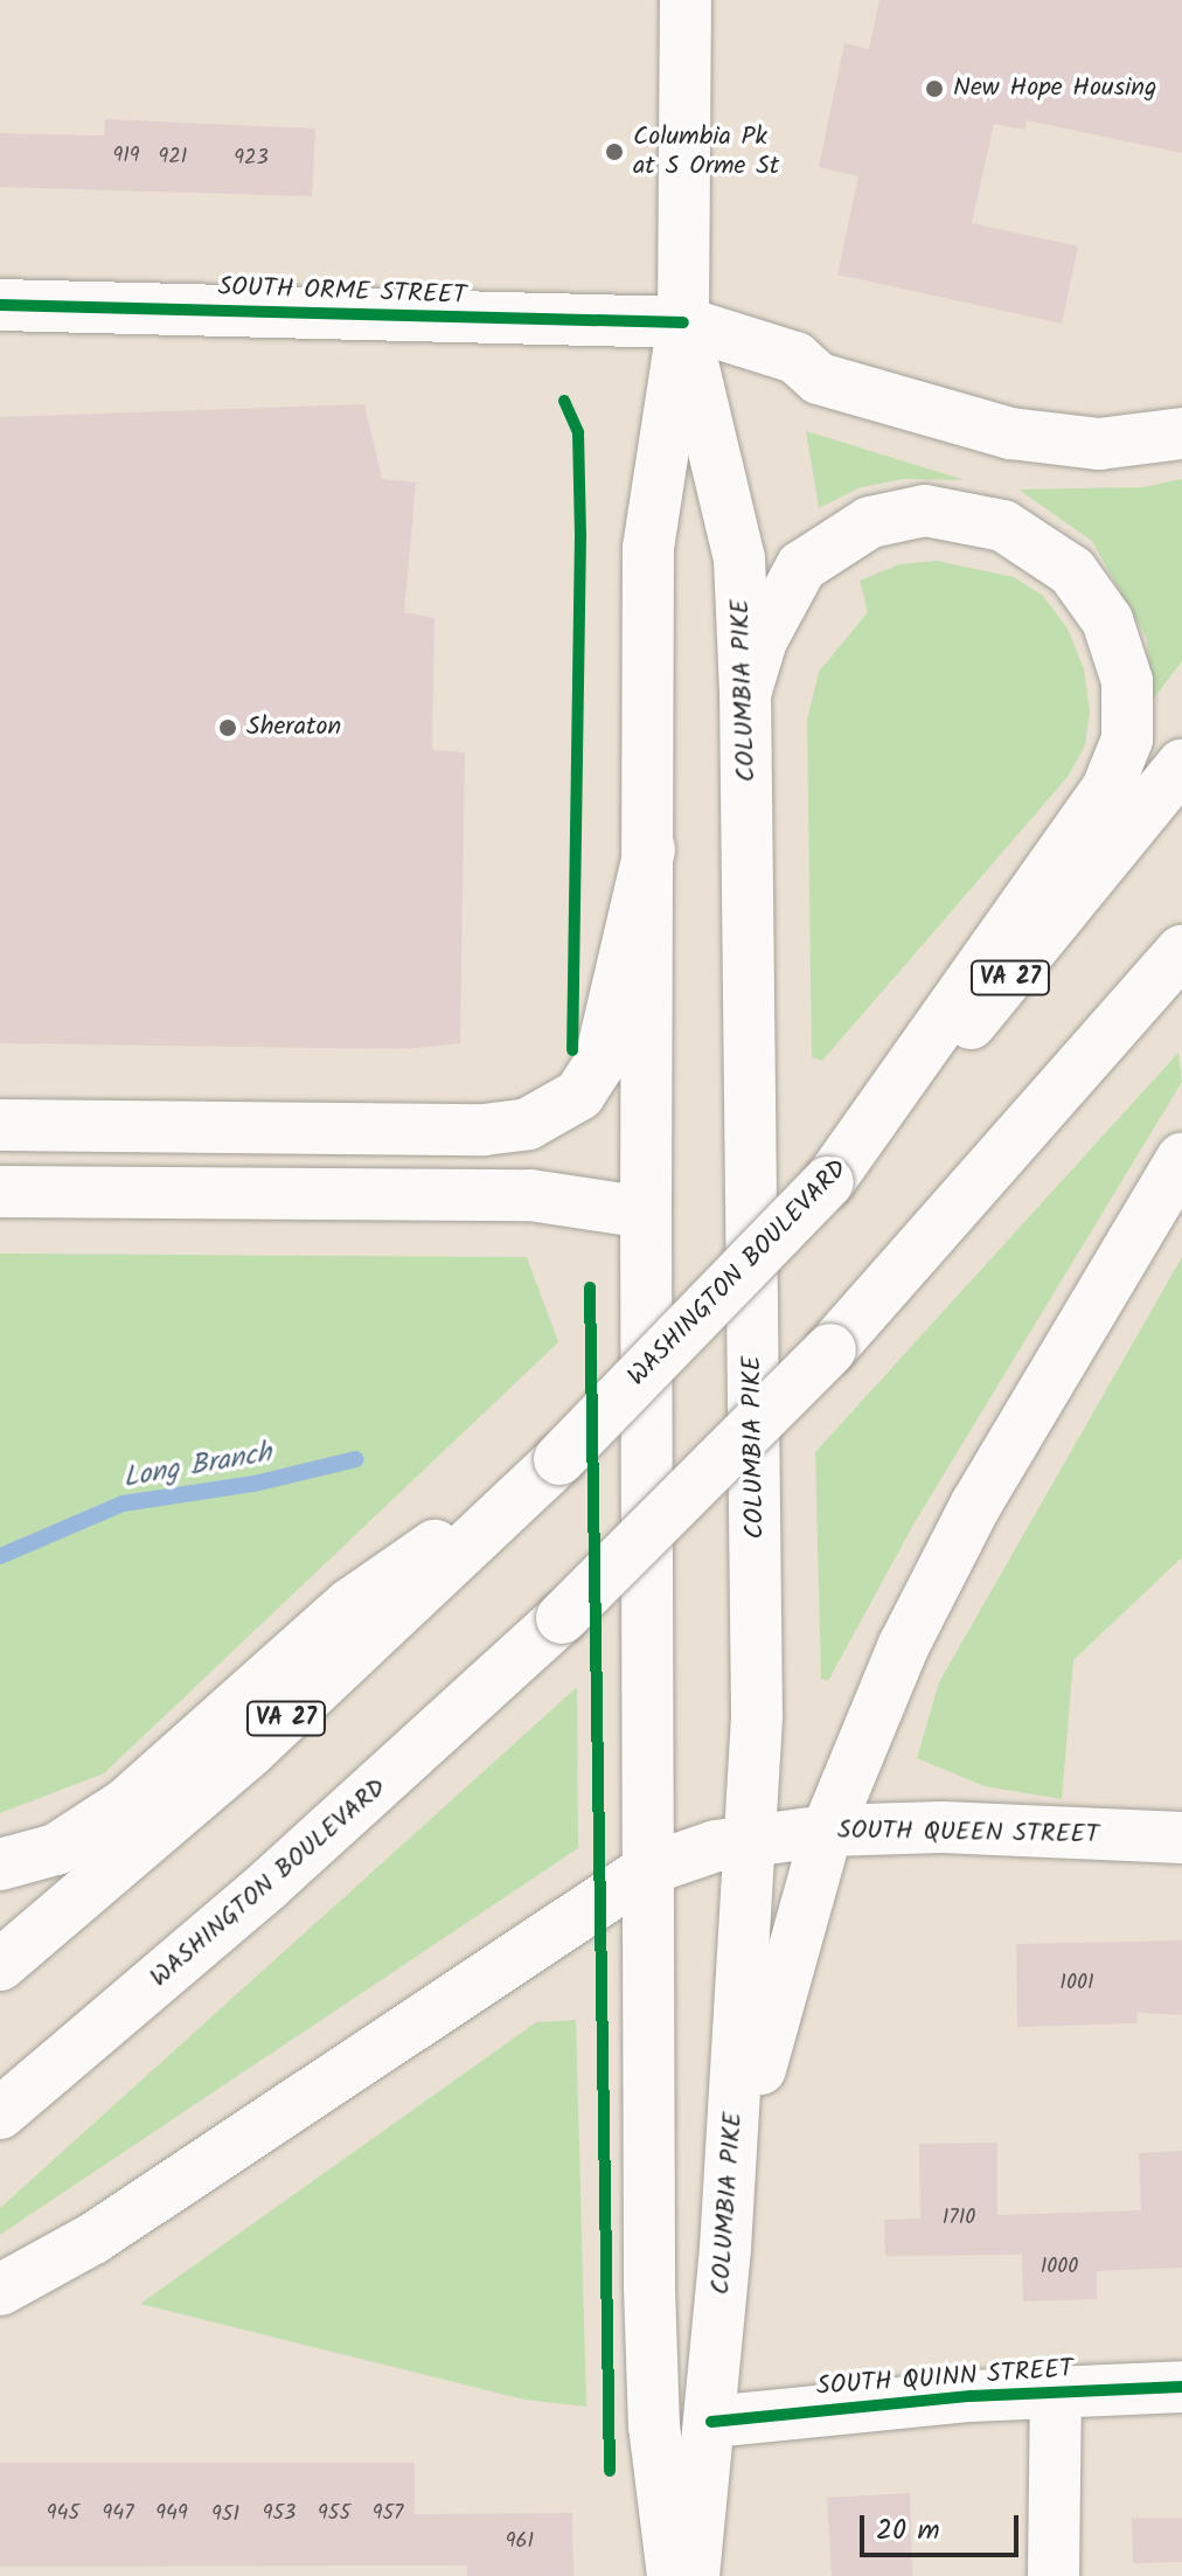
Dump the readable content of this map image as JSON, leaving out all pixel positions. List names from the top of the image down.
{
  "streets": {
    "main road": [
      "SOUTH ORME STREET",
      "COLUMBIA PIKE",
      "VA 27",
      "WASHINGTON BOULEVARD",
      "SOUTH QUEEN STREET",
      "SOUTH QUINN STREET"
    ]
  },
  "crossings": [
    ["SOUTH ORME STREET", "COLUMBIA PIKE"],
    ["COLUMBIA PIKE", "SOUTH QUEEN STREET"],
    ["COLUMBIA PIKE", "SOUTH QUINN STREET"]
  ],
  "water": ["Long Branch"],
  "places": ["New Hope Housing", "Columbia Pk at S Orme St", "Sheraton"],
  "house_numbers": [
    "919",
    "921",
    "923",
    "1001",
    "1710",
    "1000",
    "945",
    "947",
    "949",
    "953",
    "955",
    "957",
    "951",
    "961"
  ],
  "scale_bar": "20 m"
}
